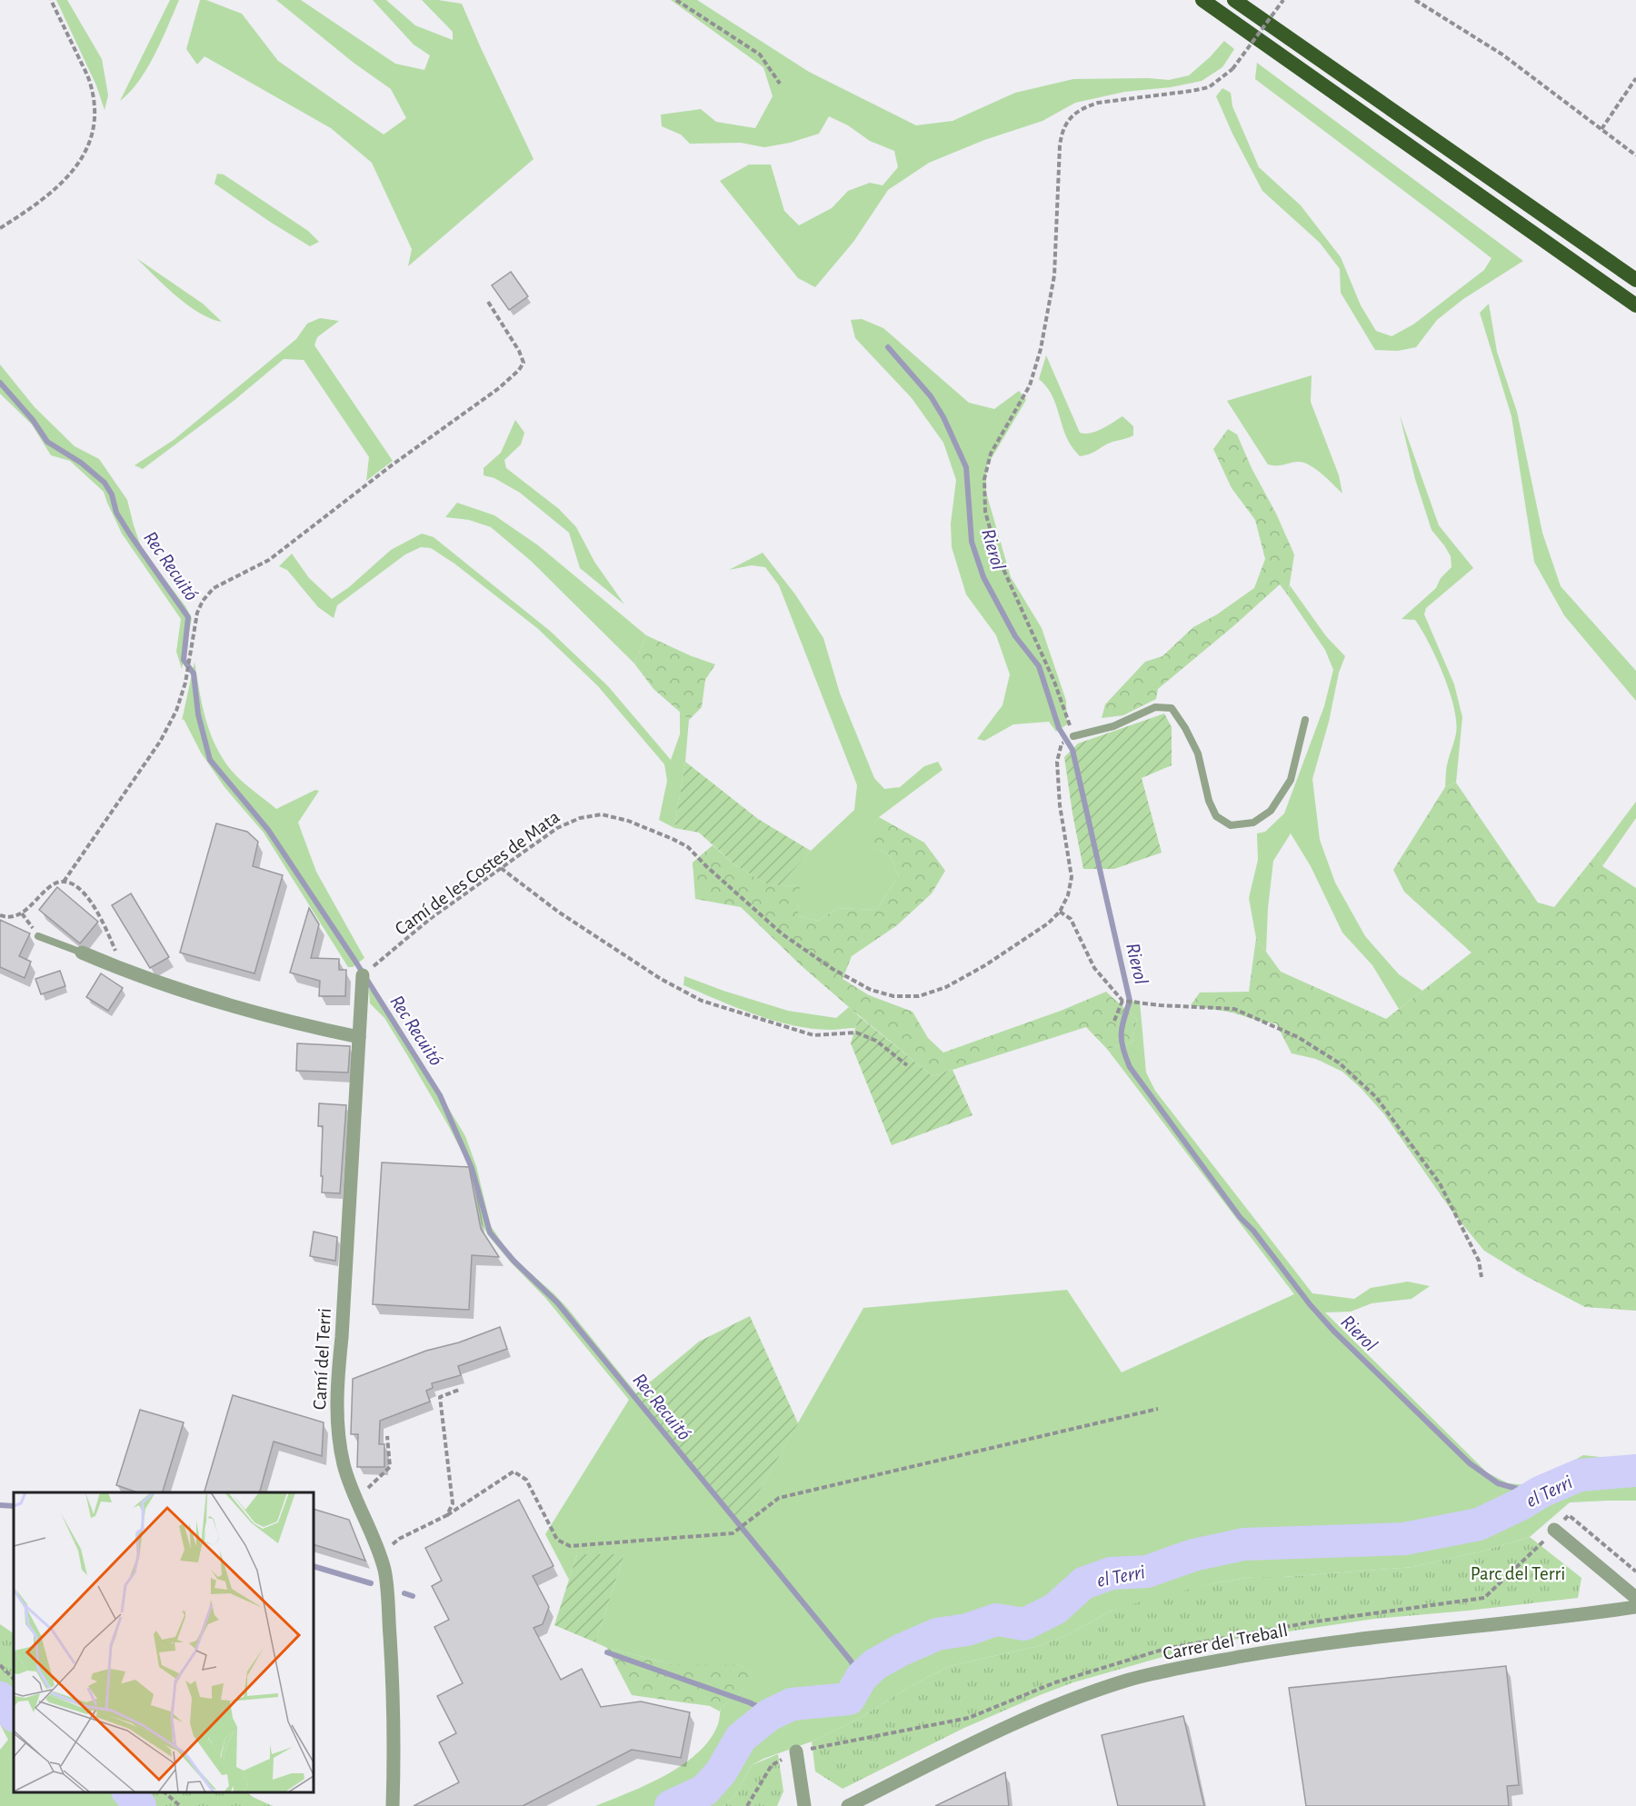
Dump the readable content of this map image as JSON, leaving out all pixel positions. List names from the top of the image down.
{
  "streets": {
    "street": ["Camí del Terri", "Carrer del Treball"],
    "path": ["Camí de les Costes de Mata"]
  },
  "crossings": [
    ["Camí de les Costes de Mata", "Camí del Terri"]
  ],
  "water": ["Rierol", "Rec Recuitó", "el Terri"],
  "parks": ["Parc del Terri"]
}
